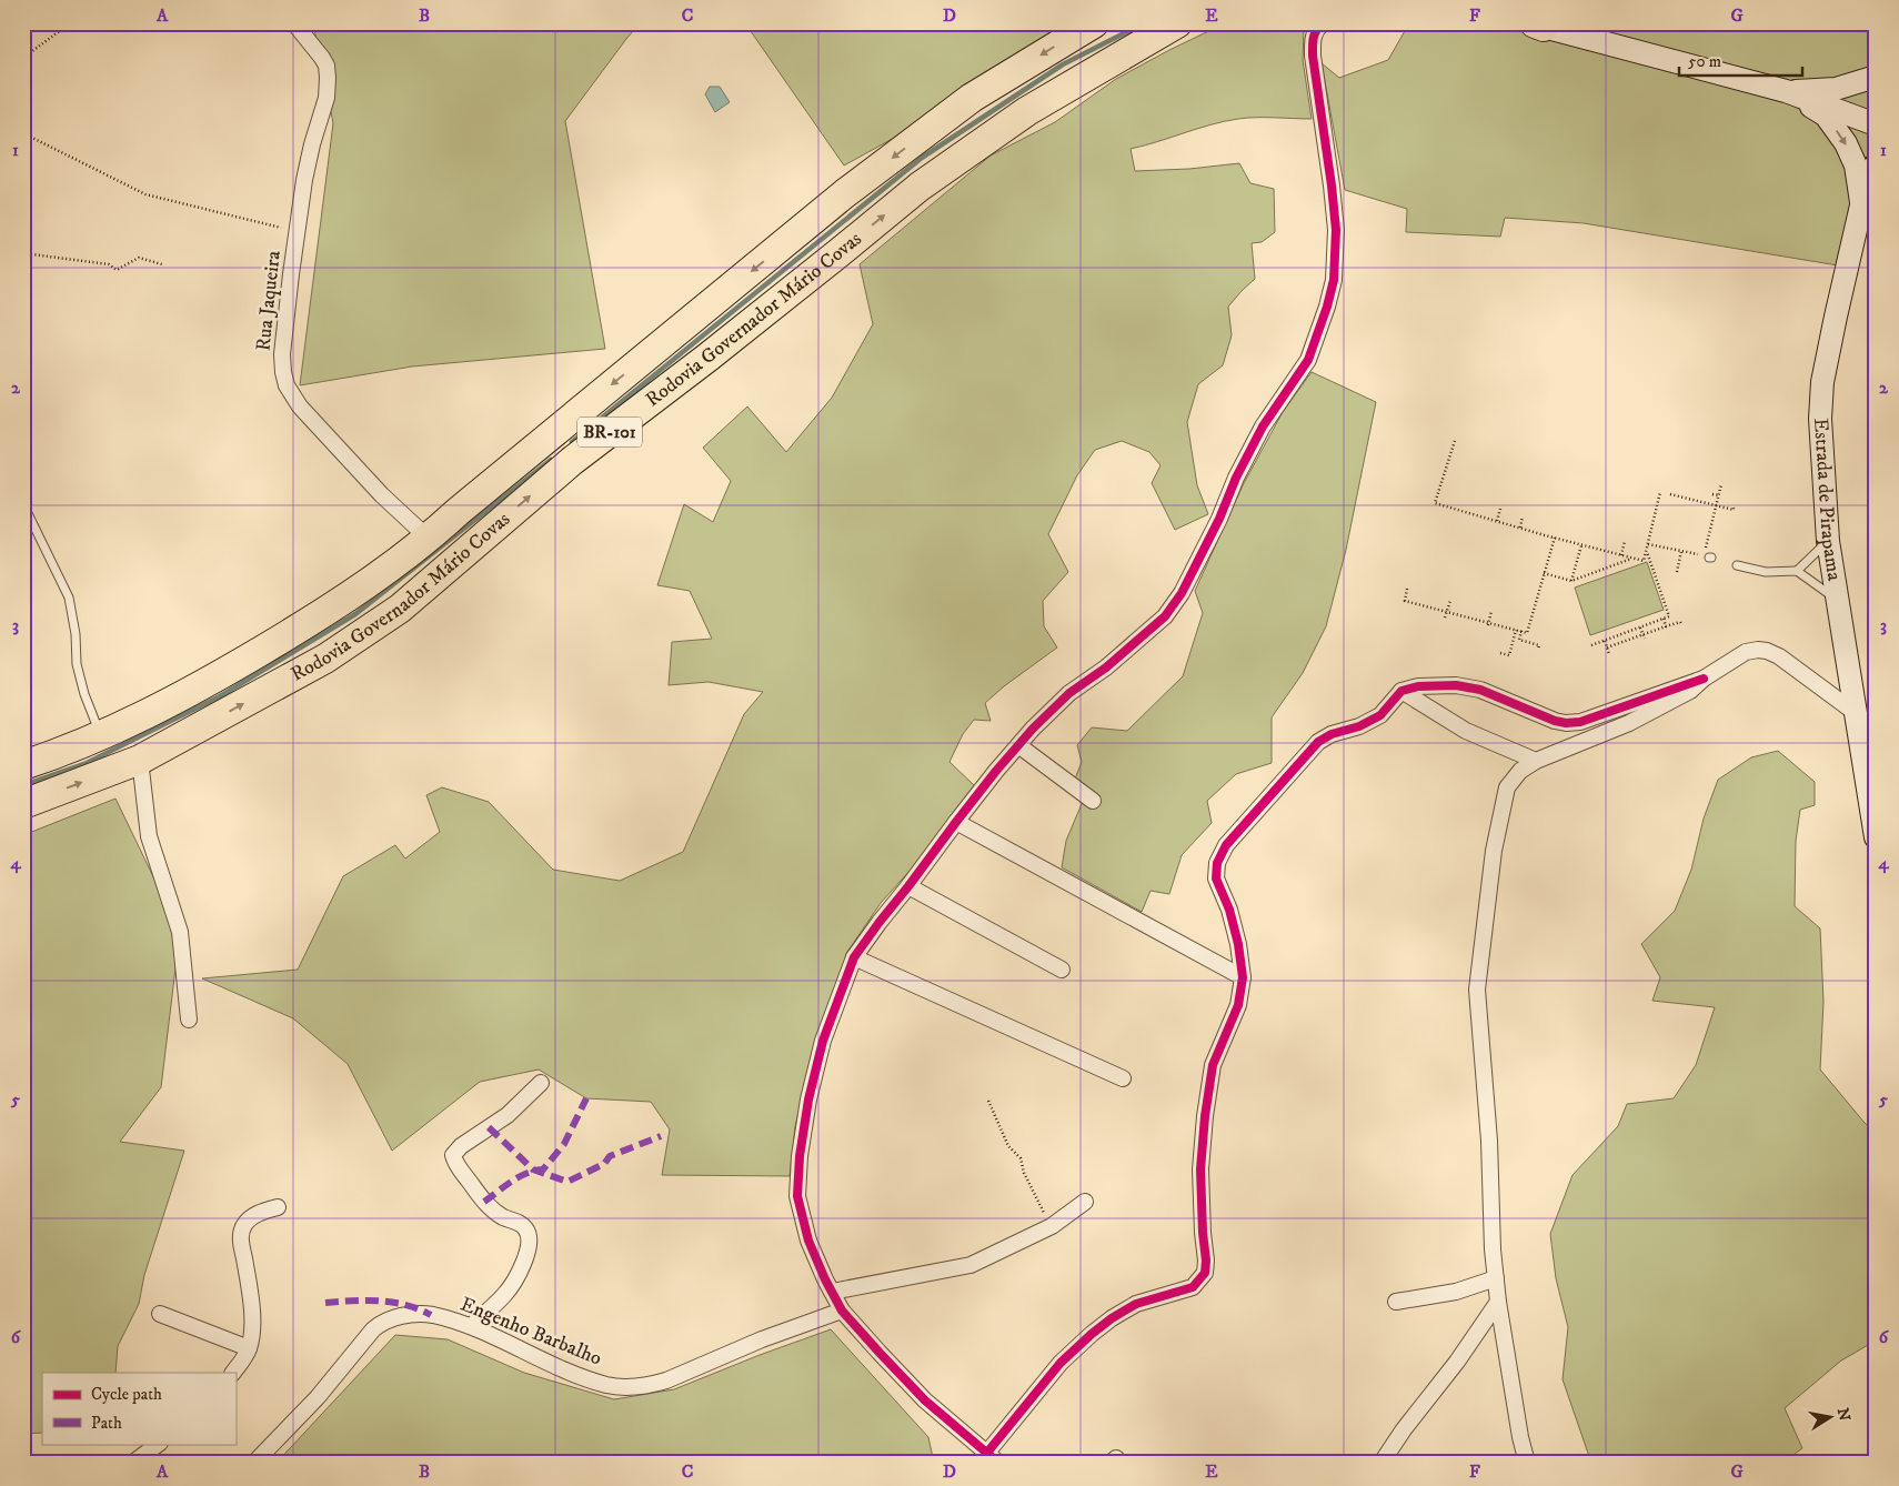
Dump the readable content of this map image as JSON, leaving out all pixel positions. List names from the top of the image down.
{
  "streets": {
    "highway": ["Rodovia Governador Mário Covas", "BR-101"],
    "main road": ["Estrada de Pirapama"],
    "street": ["Rua Jaqueira", "Engenho Barbalho"]
  },
  "crossings": [
    ["Rua Jaqueira", "Rodovia Governador Mário Covas"]
  ],
  "legend": ["Cycle path", "Path"],
  "scale_bar": "50 m",
  "north": "right",
  "grid": {
    "columns": [
      "A",
      "B",
      "C",
      "D",
      "E",
      "F",
      "G"
    ],
    "rows": [
      "1",
      "2",
      "3",
      "4",
      "5",
      "6"
    ]
  }
}
